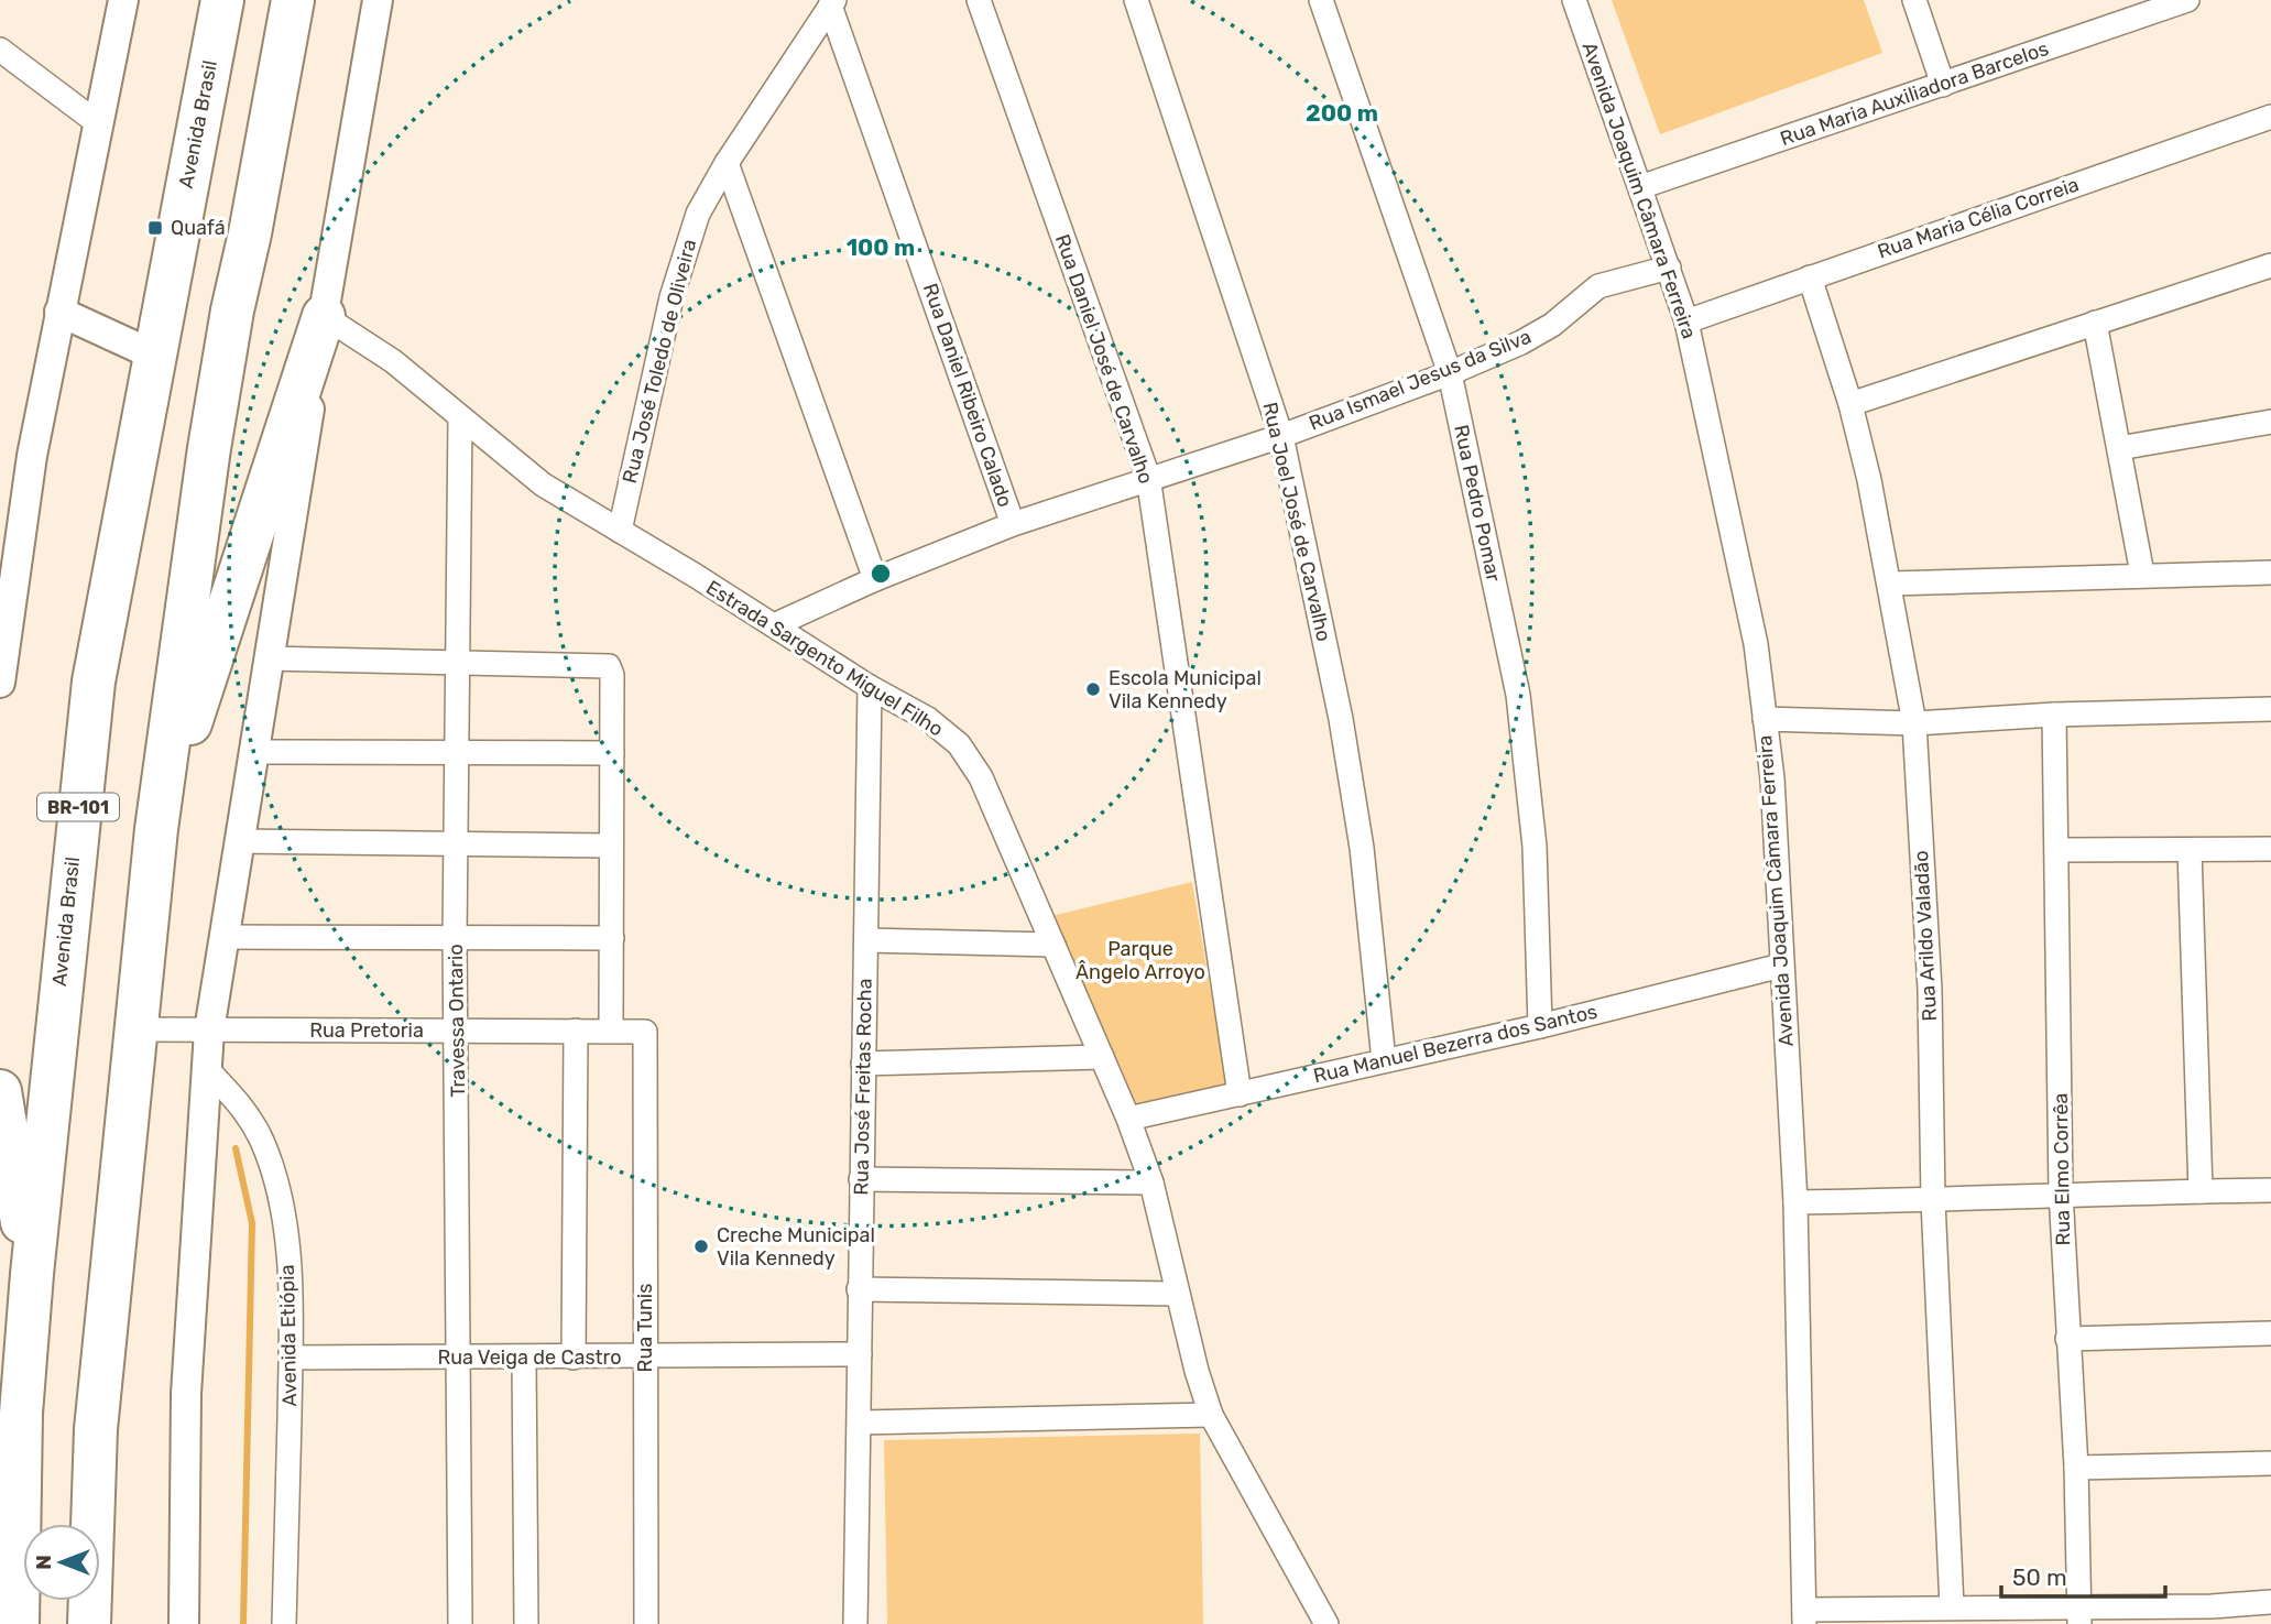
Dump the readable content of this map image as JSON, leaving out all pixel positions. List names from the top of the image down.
{
  "streets": {
    "highway": ["Avenida Brasil", "BR-101"],
    "street": [
      "Rua Maria Auxiliadora Barcelos",
      "Avenida Joaquim Câmara Ferreira",
      "Rua Maria Célia Correia",
      "Rua Daniel José de Carvalho",
      "Rua José Toledo de Oliveira",
      "Rua Ismael Jesus da Silva",
      "Rua Daniel Ribeiro Calado",
      "Rua Pedro Pomar",
      "Rua Joel José de Carvalho",
      "Estrada Sargento Miguel Filho",
      "Rua Arildo Valadão",
      "Travessa Ontario",
      "Rua Pretoria",
      "Rua Manuel Bezerra dos Santos",
      "Rua José Freitas Rocha",
      "Rua Elmo Corrêa",
      "Rua Tunis",
      "Avenida Etiópia",
      "Rua Veiga de Castro"
    ]
  },
  "crossings": [
    ["Rua Maria Auxiliadora Barcelos", "Avenida Joaquim Câmara Ferreira"],
    ["Avenida Joaquim Câmara Ferreira", "Rua Maria Célia Correia"],
    ["Avenida Joaquim Câmara Ferreira", "Rua Ismael Jesus da Silva"],
    ["Avenida Joaquim Câmara Ferreira", "Rua Manuel Bezerra dos Santos"],
    ["Rua Maria Célia Correia", "Rua Arildo Valadão"],
    ["Rua Daniel José de Carvalho", "Rua Ismael Jesus da Silva"],
    ["Rua Daniel José de Carvalho", "Rua Manuel Bezerra dos Santos"],
    ["Rua José Toledo de Oliveira", "Rua Daniel Ribeiro Calado"],
    ["Rua José Toledo de Oliveira", "Estrada Sargento Miguel Filho"],
    ["Rua Ismael Jesus da Silva", "Rua Daniel Ribeiro Calado"],
    ["Rua Ismael Jesus da Silva", "Rua Pedro Pomar"],
    ["Rua Ismael Jesus da Silva", "Rua Joel José de Carvalho"],
    ["Rua Ismael Jesus da Silva", "Estrada Sargento Miguel Filho"],
    ["Rua Pedro Pomar", "Rua Manuel Bezerra dos Santos"],
    ["Rua Joel José de Carvalho", "Rua Manuel Bezerra dos Santos"],
    ["Estrada Sargento Miguel Filho", "Travessa Ontario"],
    ["Estrada Sargento Miguel Filho", "Rua Manuel Bezerra dos Santos"],
    ["Estrada Sargento Miguel Filho", "Rua José Freitas Rocha"],
    ["Travessa Ontario", "Rua Pretoria"],
    ["Travessa Ontario", "Rua Veiga de Castro"],
    ["Rua Pretoria", "Rua Tunis"],
    ["Rua José Freitas Rocha", "Rua Veiga de Castro"],
    ["Rua Tunis", "Rua Veiga de Castro"],
    ["Avenida Etiópia", "Rua Veiga de Castro"]
  ],
  "parks": ["Parque Ângelo Arroyo"],
  "places": {
    "transit": ["Quafá"],
    "other": ["Escola Municipal Vila Kennedy", "Creche Municipal Vila Kennedy"]
  },
  "scale_bar": "50 m",
  "north": "left",
  "rings": ["200 m", "100 m"]
}
